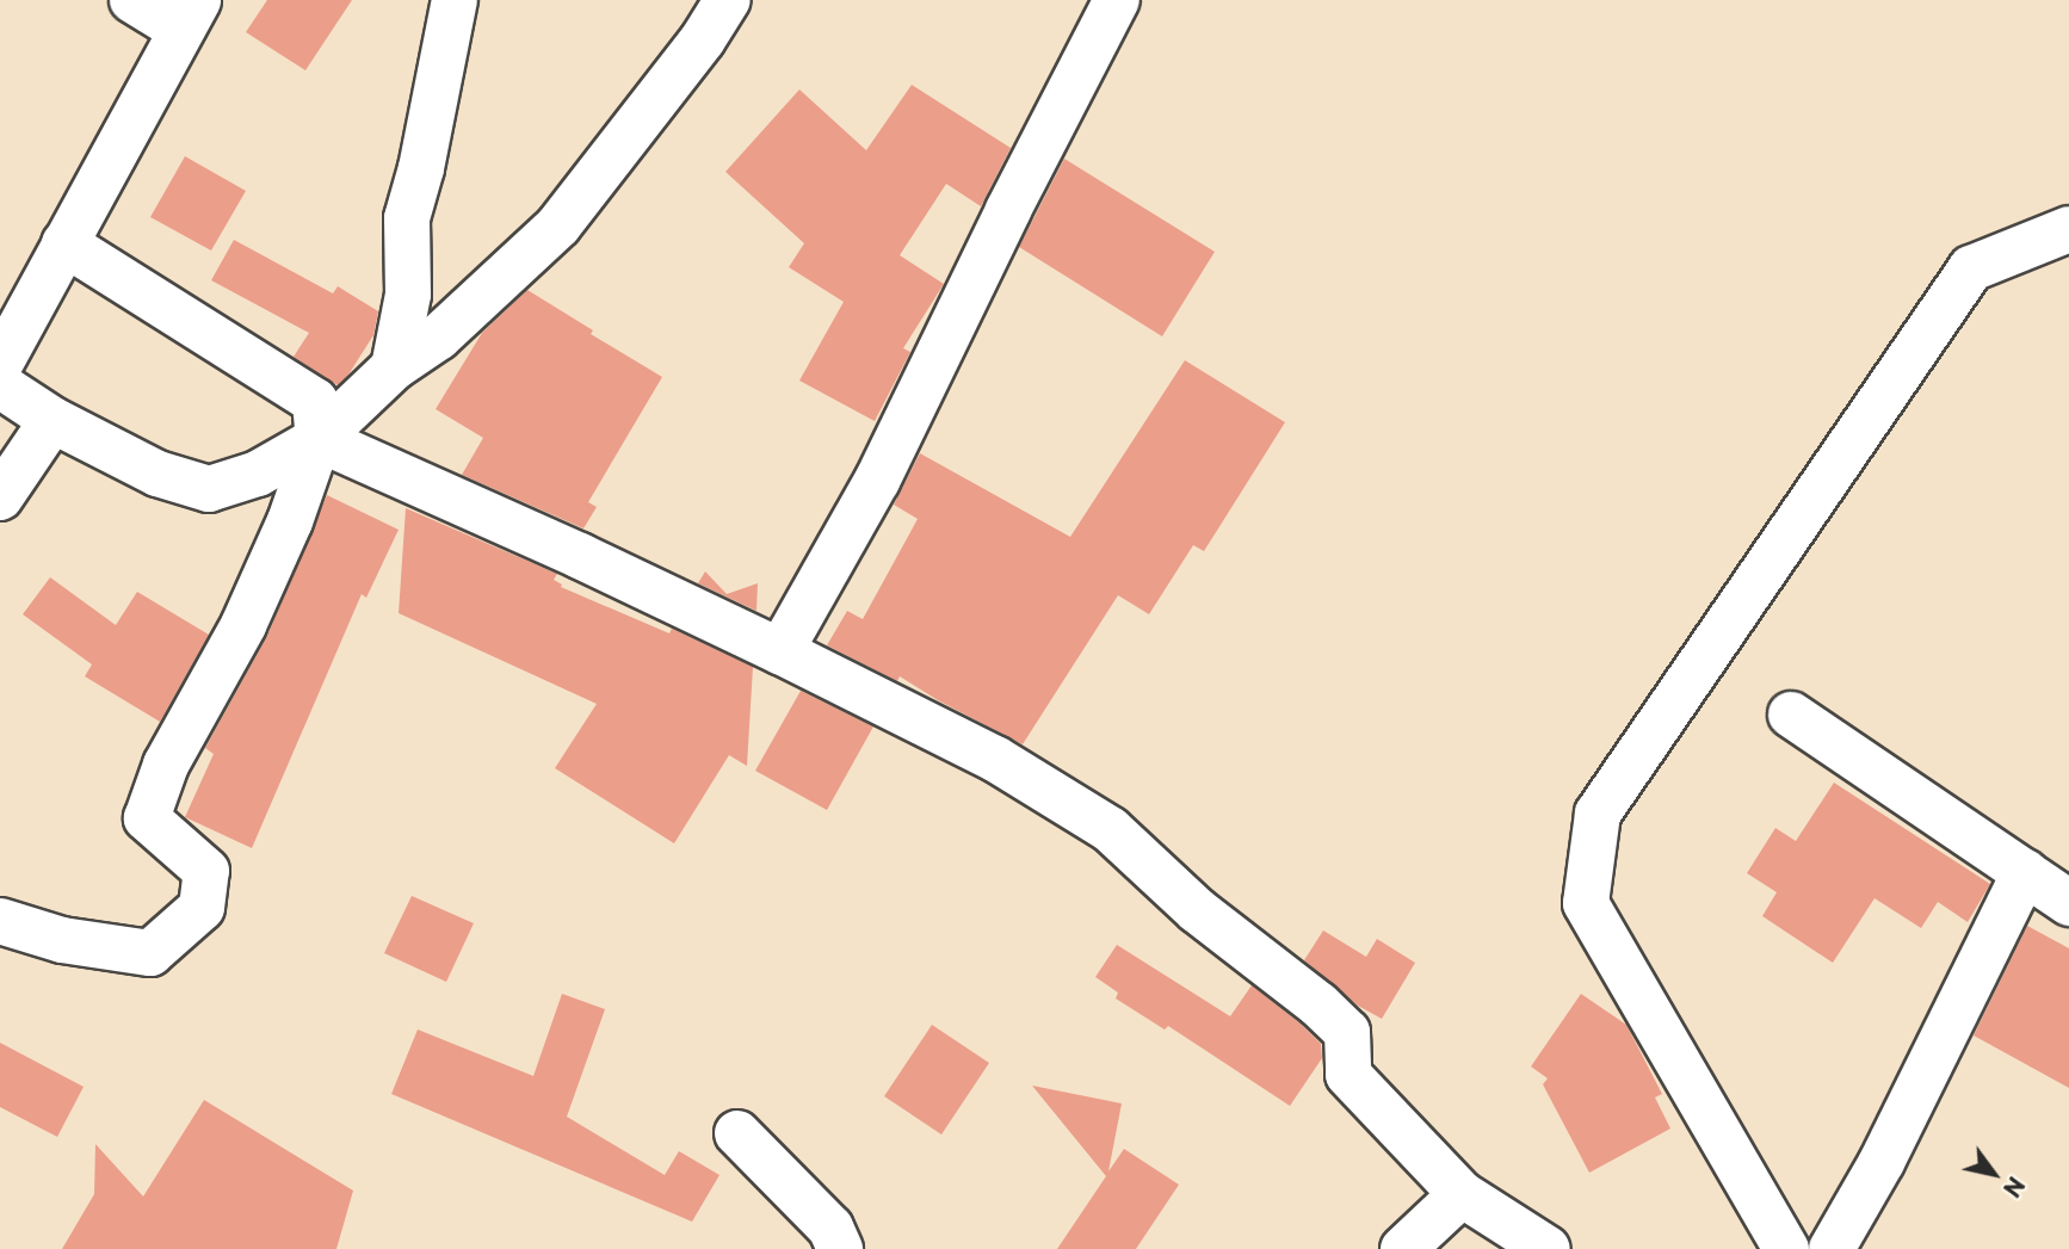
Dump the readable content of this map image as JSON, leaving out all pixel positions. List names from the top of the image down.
{
  "north": "bottom right"
}
